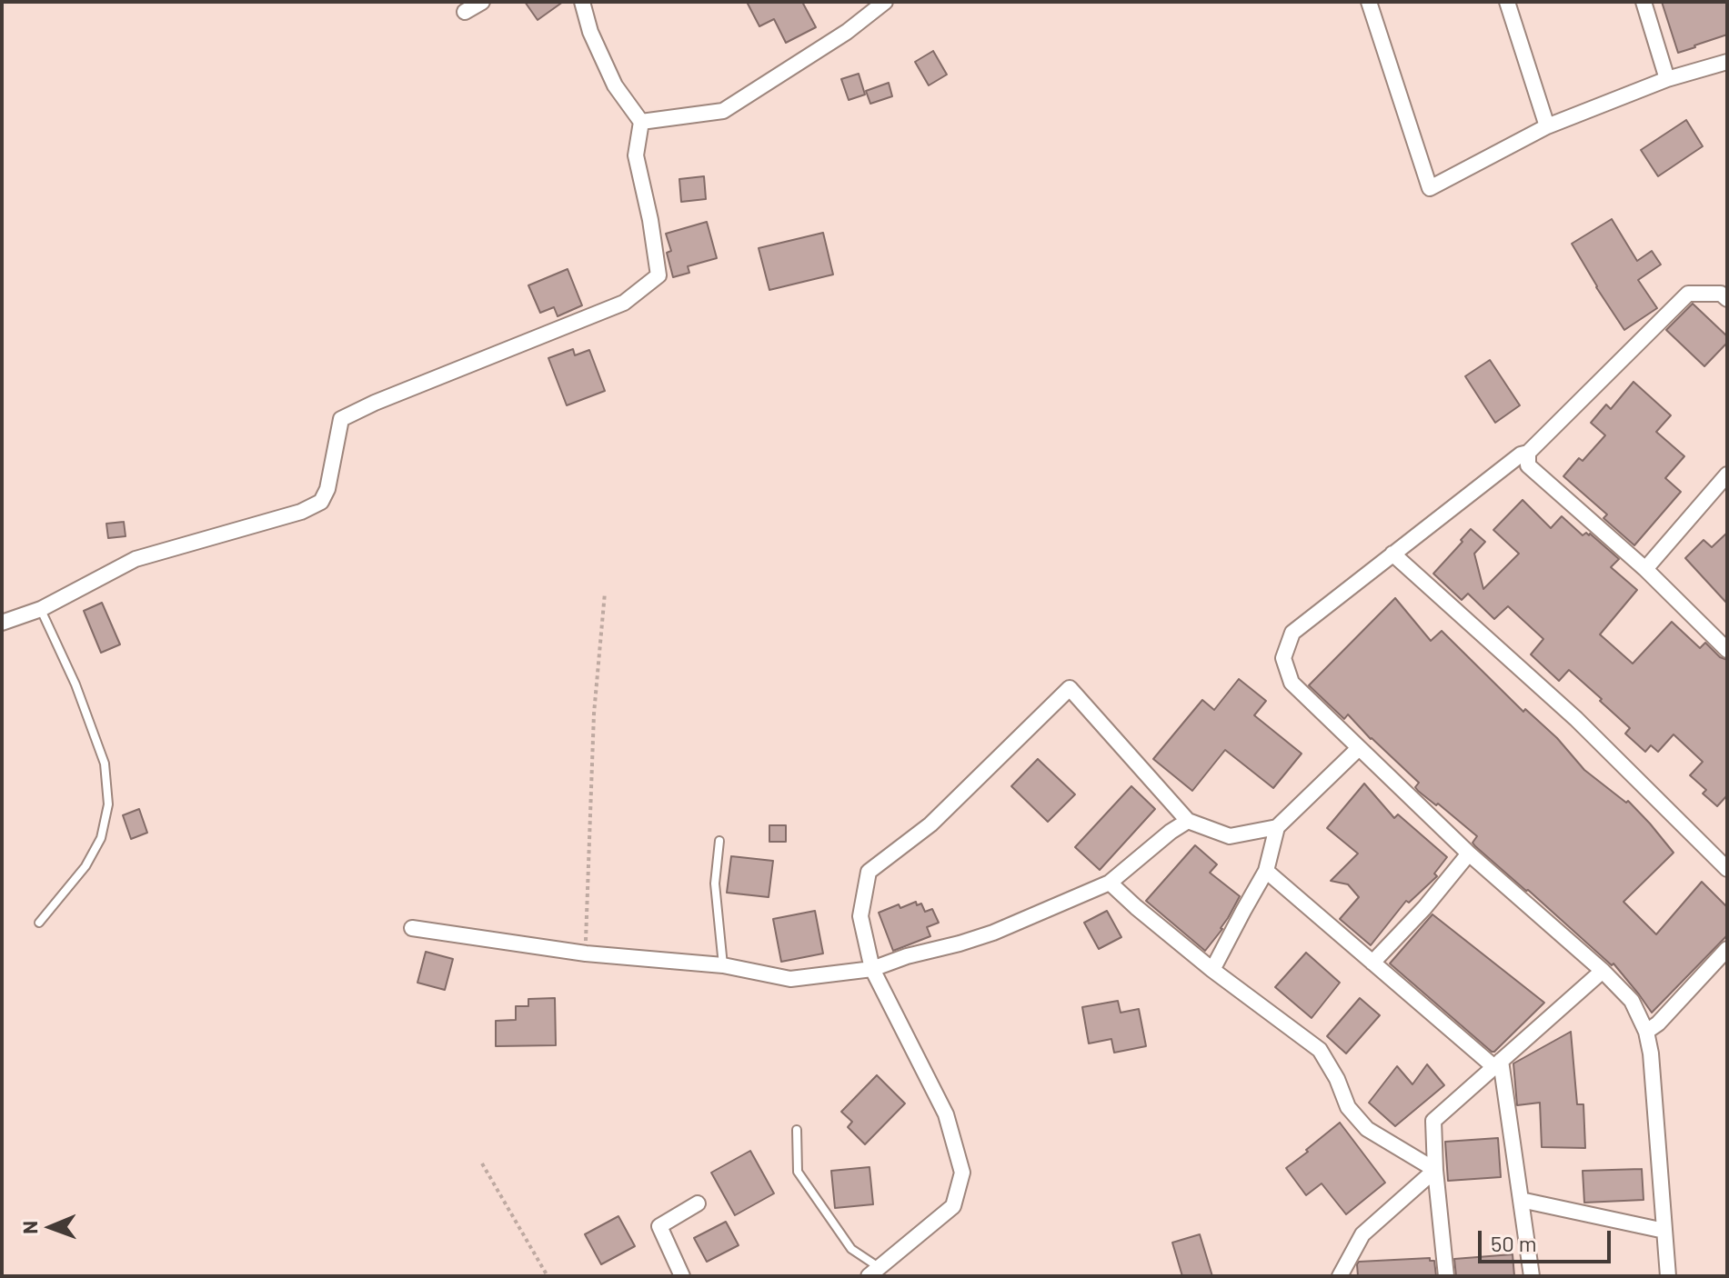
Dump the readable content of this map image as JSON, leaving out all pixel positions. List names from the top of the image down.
{
  "scale_bar": "50 m",
  "north": "left"
}
